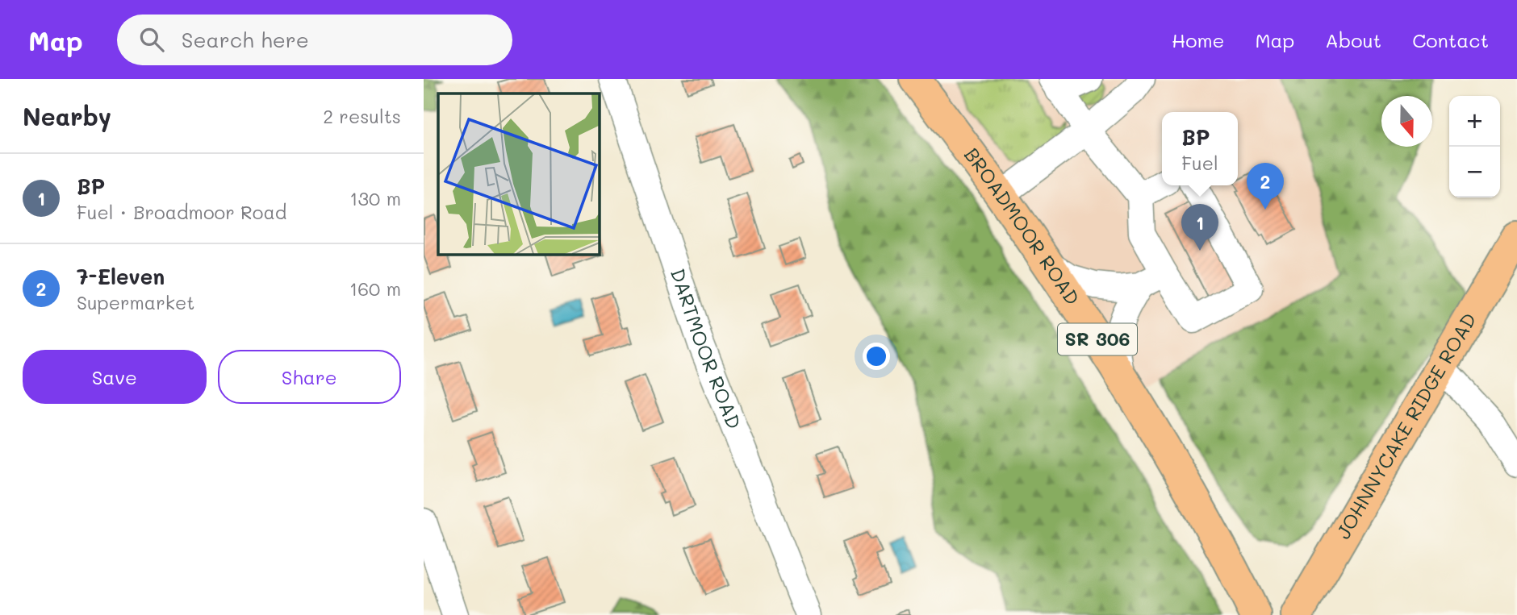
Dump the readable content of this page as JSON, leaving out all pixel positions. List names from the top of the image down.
{
  "streets": {
    "main road": ["BROADMOOR ROAD", "SR 306", "JOHNNYCAKE RIDGE ROAD"],
    "street": ["DARTMOOR ROAD"]
  },
  "north": "bottom",
  "page": {
    "header": "Map",
    "search": "Search here",
    "nav": [
      "Home",
      "Map",
      "About",
      "Contact"
    ],
    "heading": ["Nearby", "2 results"],
    "map_buttons": ["+", "−"],
    "popup": ["BP", "Fuel"],
    "list": [
      {
        "mark": "1",
        "name": "BP",
        "note": "Fuel · Broadmoor Road",
        "value": "130 m"
      },
      {
        "mark": "2",
        "name": "7-Eleven",
        "note": "Supermarket",
        "value": "160 m"
      }
    ],
    "pins": ["2", "1"],
    "buttons": ["Save", "Share"]
  }
}
